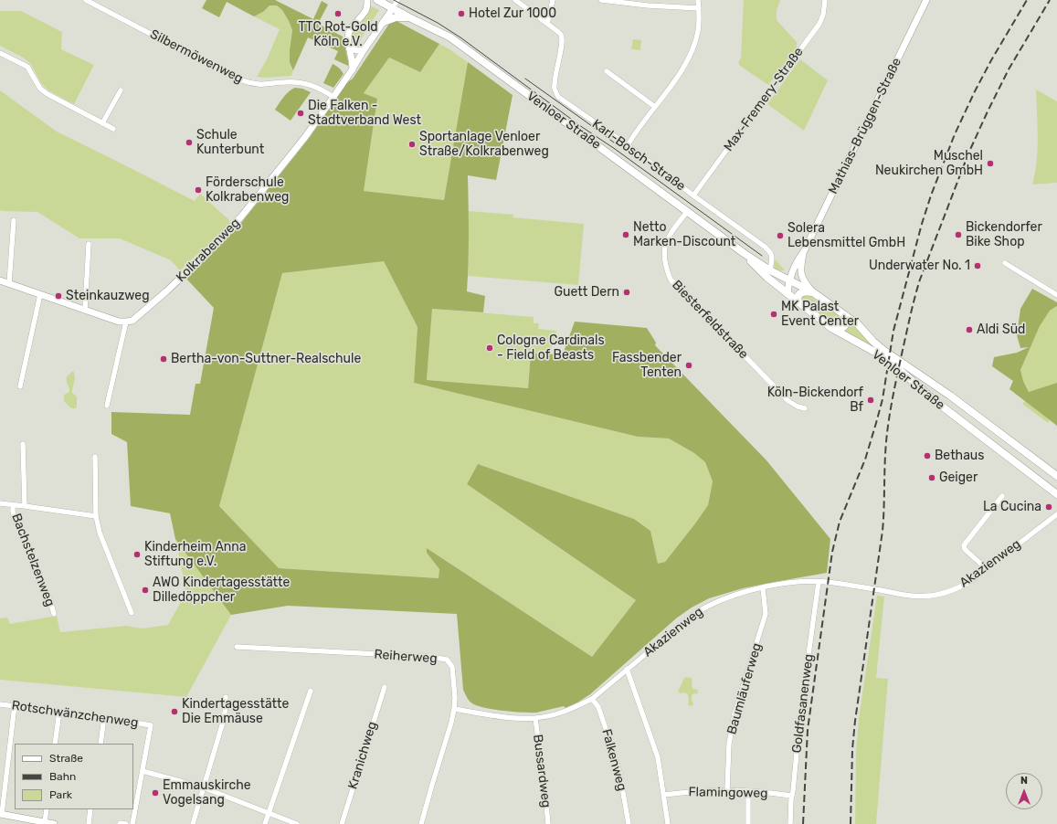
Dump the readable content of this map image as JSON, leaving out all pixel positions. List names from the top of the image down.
{
  "streets": {
    "main road": ["Venloer Straße"],
    "street": [
      "Silbermöwenweg",
      "Max-Fremery-Straße",
      "Mathias-Brüggen-Straße",
      "Karl-Bosch-Straße",
      "Kolkrabenweg",
      "Biesterfeldstraße",
      "Bachstelzenweg",
      "Akazienweg",
      "Reiherweg",
      "Baumläuferweg",
      "Goldfasanenweg",
      "Rotschwänzchenweg",
      "Kranichweg",
      "Falkenweg",
      "Bussardweg",
      "Flamingoweg"
    ]
  },
  "crossings": [
    ["Silbermöwenweg", "Kolkrabenweg"],
    ["Max-Fremery-Straße", "Karl-Bosch-Straße"],
    ["Venloer Straße", "Mathias-Brüggen-Straße"],
    ["Venloer Straße", "Karl-Bosch-Straße"],
    ["Venloer Straße", "Kolkrabenweg"],
    ["Venloer Straße", "Biesterfeldstraße"],
    ["Akazienweg", "Reiherweg"],
    ["Akazienweg", "Baumläuferweg"],
    ["Akazienweg", "Goldfasanenweg"],
    ["Akazienweg", "Falkenweg"],
    ["Akazienweg", "Bussardweg"],
    ["Baumläuferweg", "Flamingoweg"],
    ["Goldfasanenweg", "Flamingoweg"]
  ],
  "places": [
    "TTC Rot-Gold Köln e.V.",
    "Hotel Zur 1000",
    "Die Falken - Stadtverband West",
    "Schule Kunterbunt",
    "Sportanlage Venloer Straße/Kolkrabenweg",
    "Muschel Neukirchen GmbH",
    "Förderschule Kolkrabenweg",
    "Netto Marken-Discount",
    "Bickendorfer Bike Shop",
    "Solera Lebensmittel GmbH",
    "Underwater No. 1",
    "Guett Dern",
    "Steinkauzweg",
    "MK Palast Event Center",
    "Aldi Süd",
    "Cologne Cardinals - Field of Beasts",
    "Bertha-von-Suttner-Realschule",
    "Fassbender Tenten",
    "Köln-Bickendorf Bf",
    "Bethaus",
    "Geiger",
    "La Cucina",
    "Kinderheim Anna Stiftung e.V.",
    "AWO Kindertagesstätte Dilledöppcher",
    "Kindertagesstätte Die Emmäuse",
    "Emmauskirche Vogelsang"
  ],
  "legend": ["Straße", "Bahn", "Park"],
  "north": "top"
}
